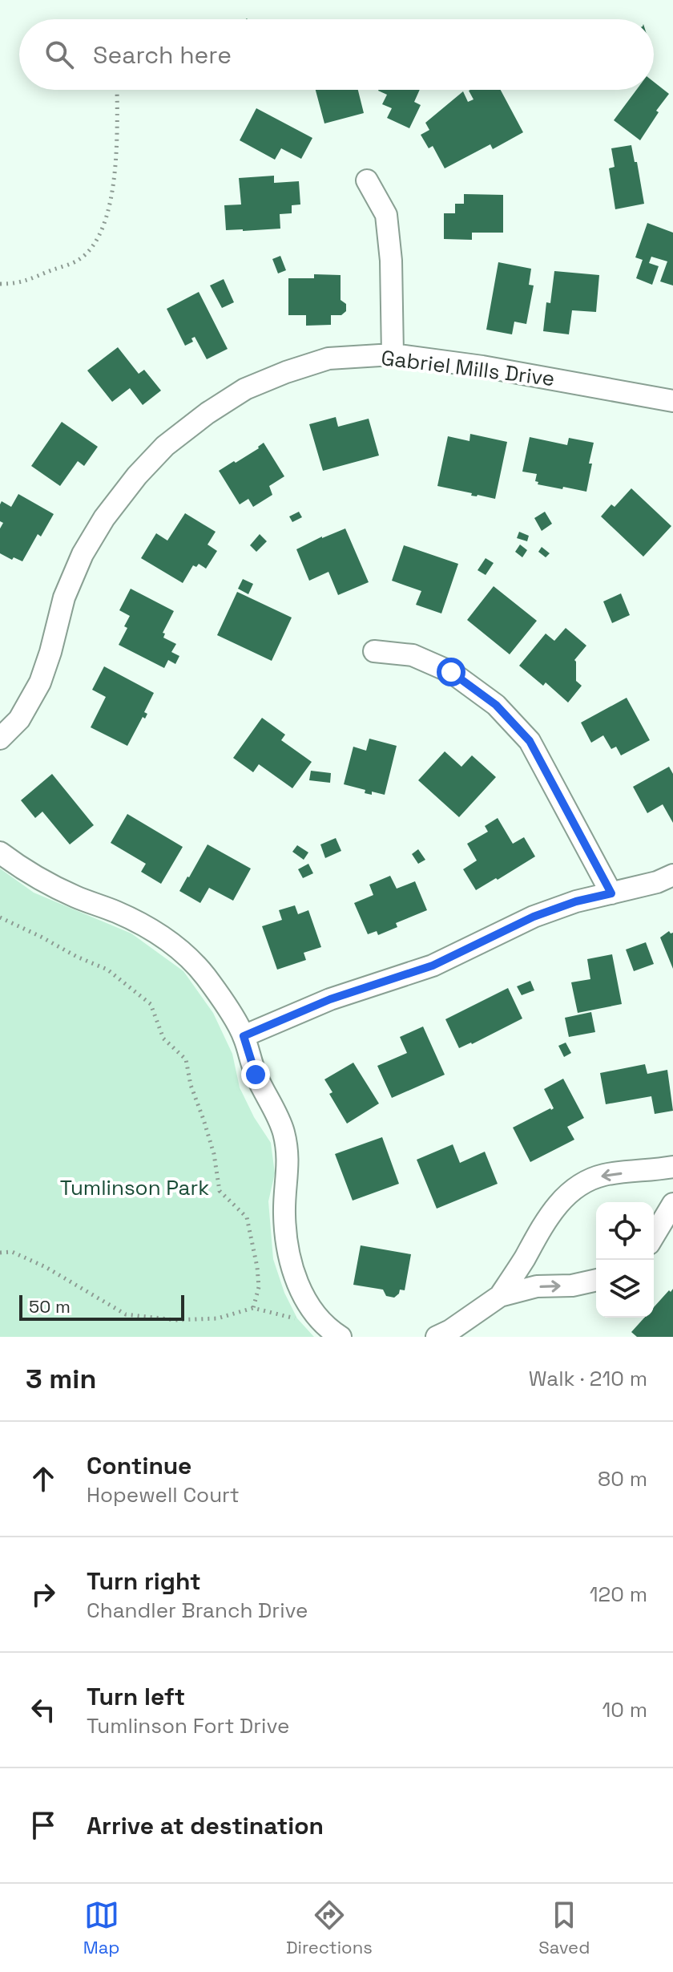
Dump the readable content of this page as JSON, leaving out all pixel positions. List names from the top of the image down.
{
  "streets": {
    "street": ["Gabriel Mills Drive"]
  },
  "parks": ["Tumlinson Park"],
  "scale_bar": "50 m",
  "page": {
    "search": "Search here",
    "scale": "50 m",
    "heading": ["3 min", "Walk · 210 m"],
    "list": [
      ["Continue", "Hopewell Court", "80 m"],
      ["Turn right", "Chandler Branch Drive", "120 m"],
      ["Turn left", "Tumlinson Fort Drive", "10 m"],
      "Arrive at destination"
    ],
    "nav": ["Map", "Directions", "Saved"]
  }
}
